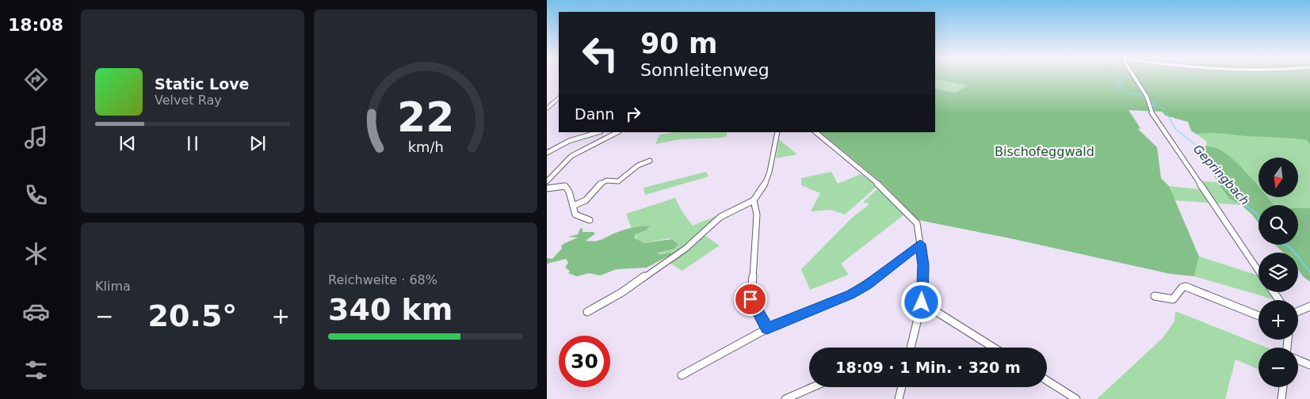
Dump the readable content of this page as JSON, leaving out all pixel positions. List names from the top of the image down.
{
  "water": ["Gepringbach"],
  "parks": ["Bischofeggwald"],
  "north": "bottom",
  "page": {
    "tabs": "18:08",
    "turn": ["90 m", "Sonnleitenweg"],
    "song": ["Static Love", "Velvet Ray"],
    "then": "Dann",
    "map_buttons": ["+", "−"],
    "tile": [
      "Klima",
      ["Reichweite · 68%", "340 km"]
    ],
    "heat": ["−", "20.5°", "+"],
    "limit": "30",
    "trip": "18:09 · 1 Min. · 320 m",
    "gauge": ["22", "km/h"]
  }
}
